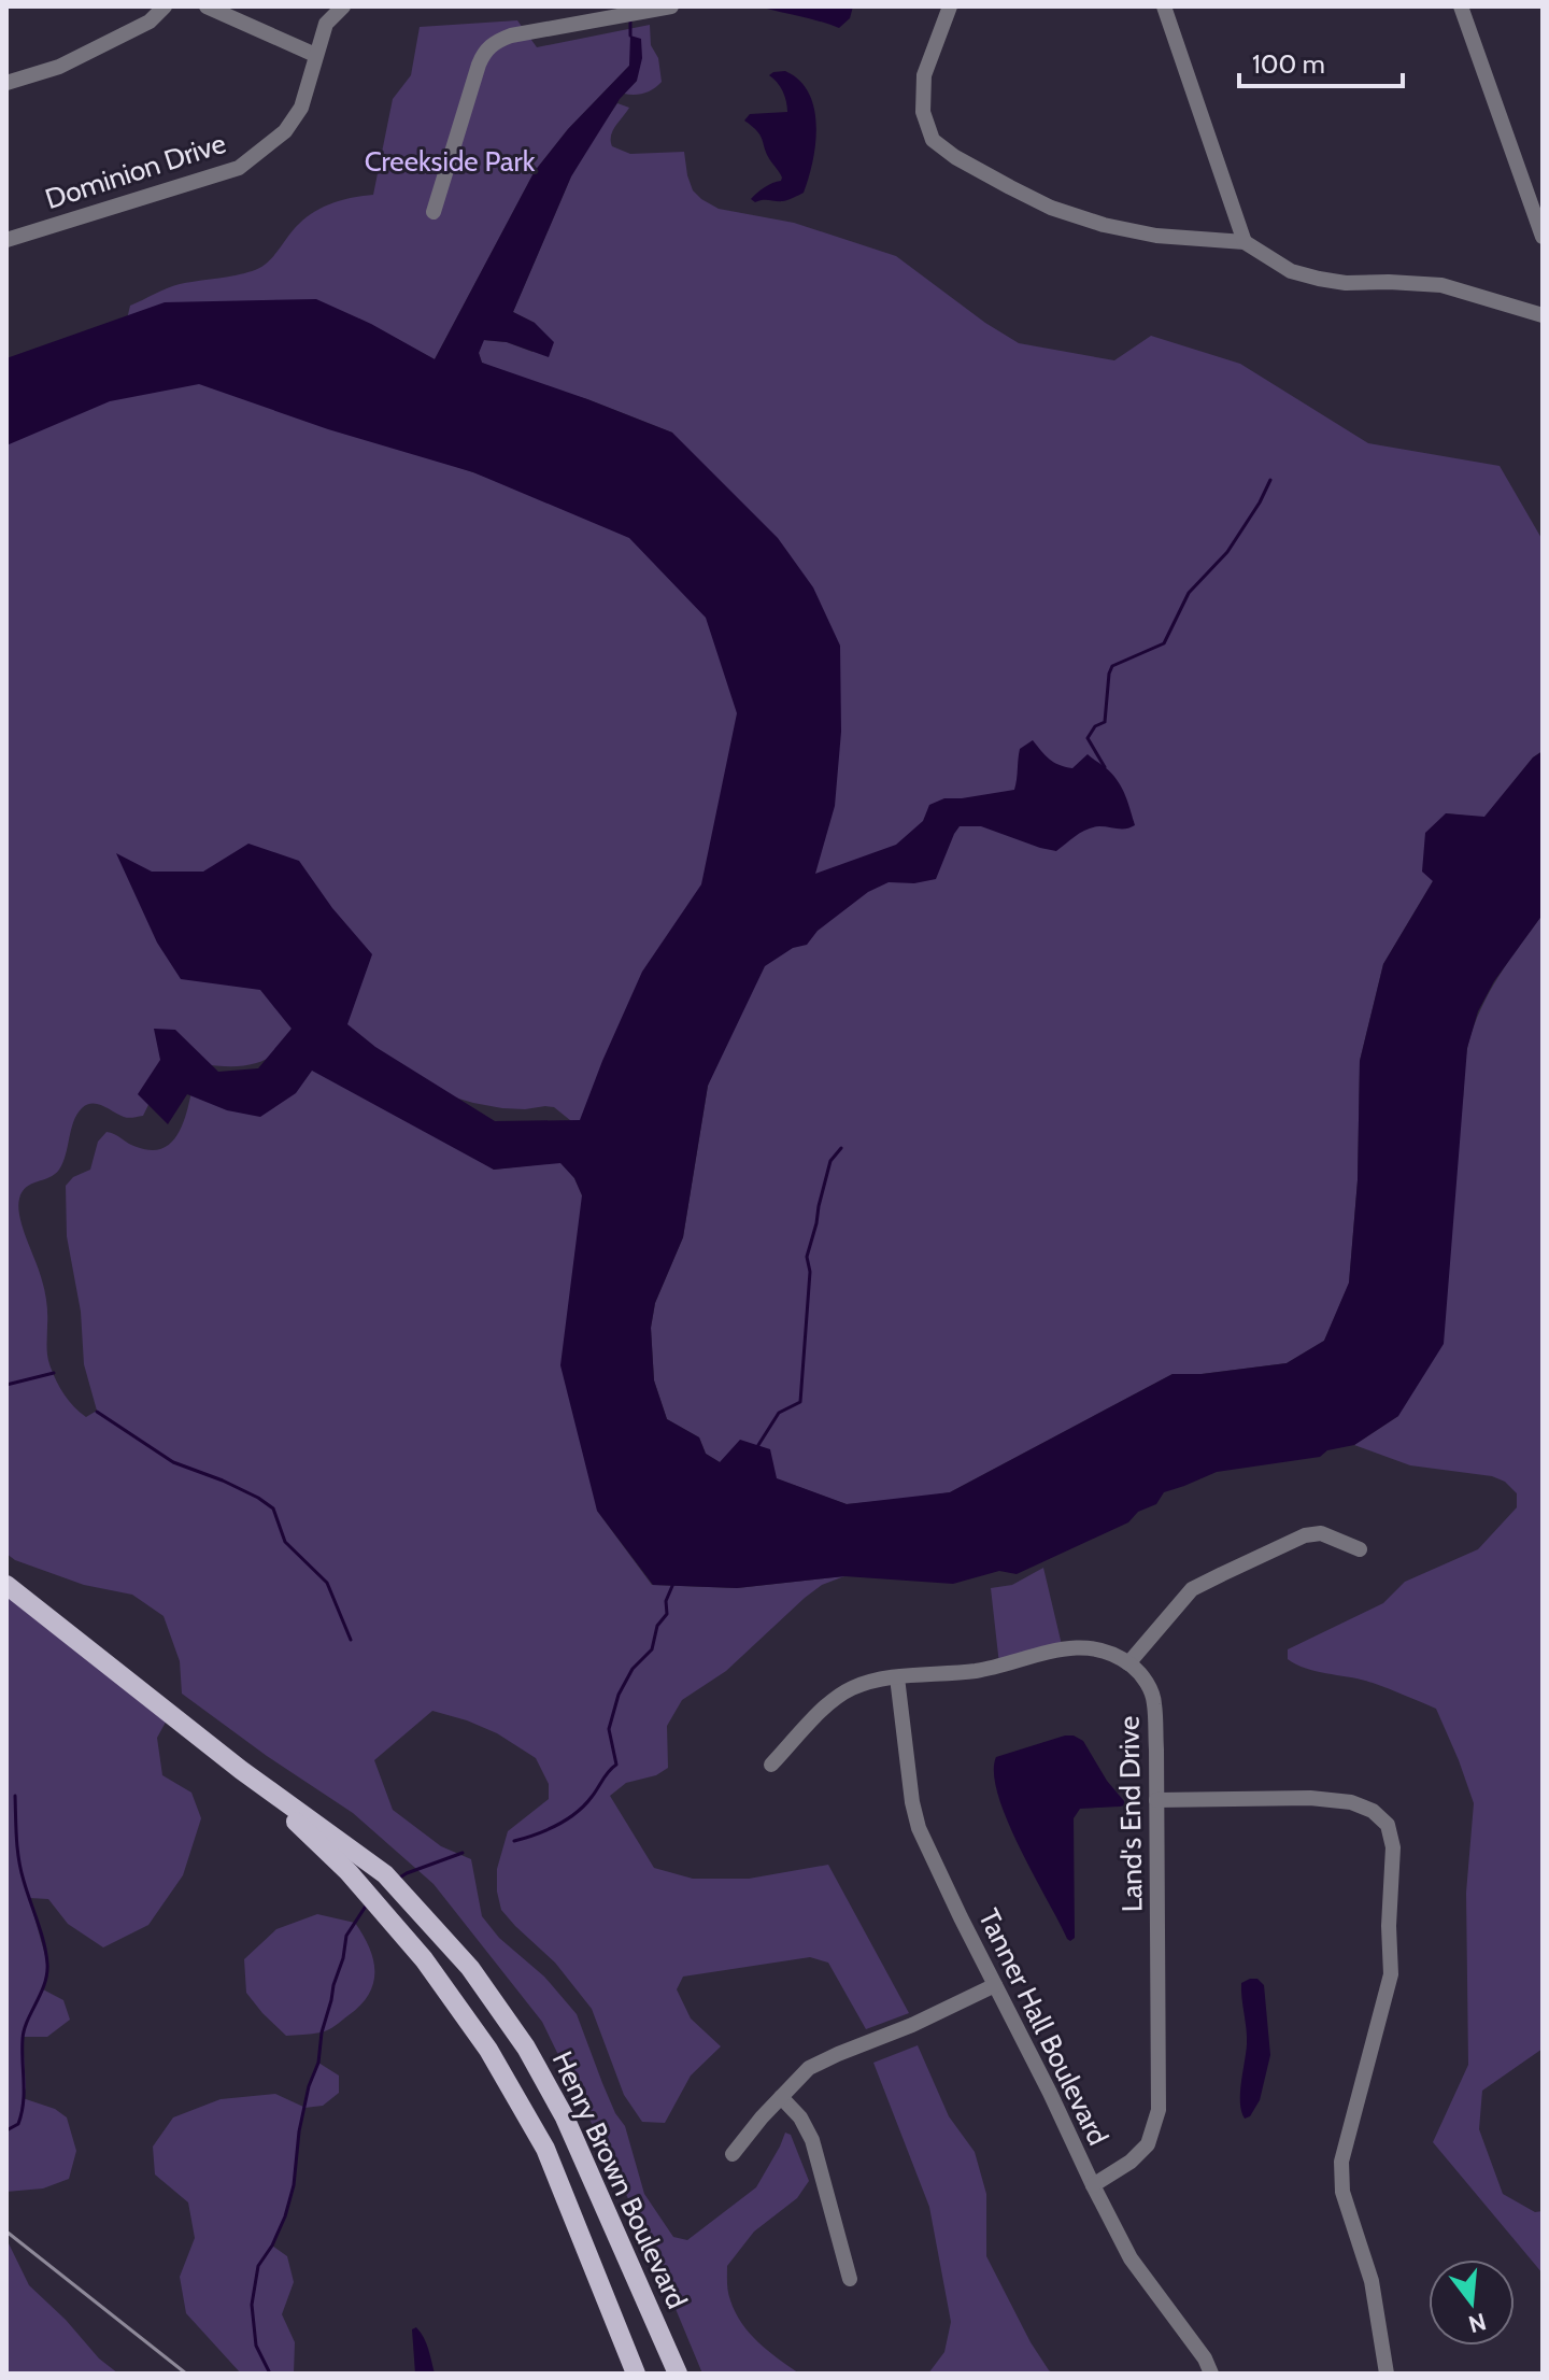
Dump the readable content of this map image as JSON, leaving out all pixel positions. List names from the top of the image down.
{
  "streets": {
    "main road": ["Henry Brown Boulevard"],
    "street": ["Dominion Drive", "Land's End Drive", "Tanner Hall Boulevard"]
  },
  "crossings": [
    ["Land's End Drive", "Tanner Hall Boulevard"]
  ],
  "parks": ["Creekside Park"],
  "scale_bar": "100 m",
  "north": "bottom"
}
